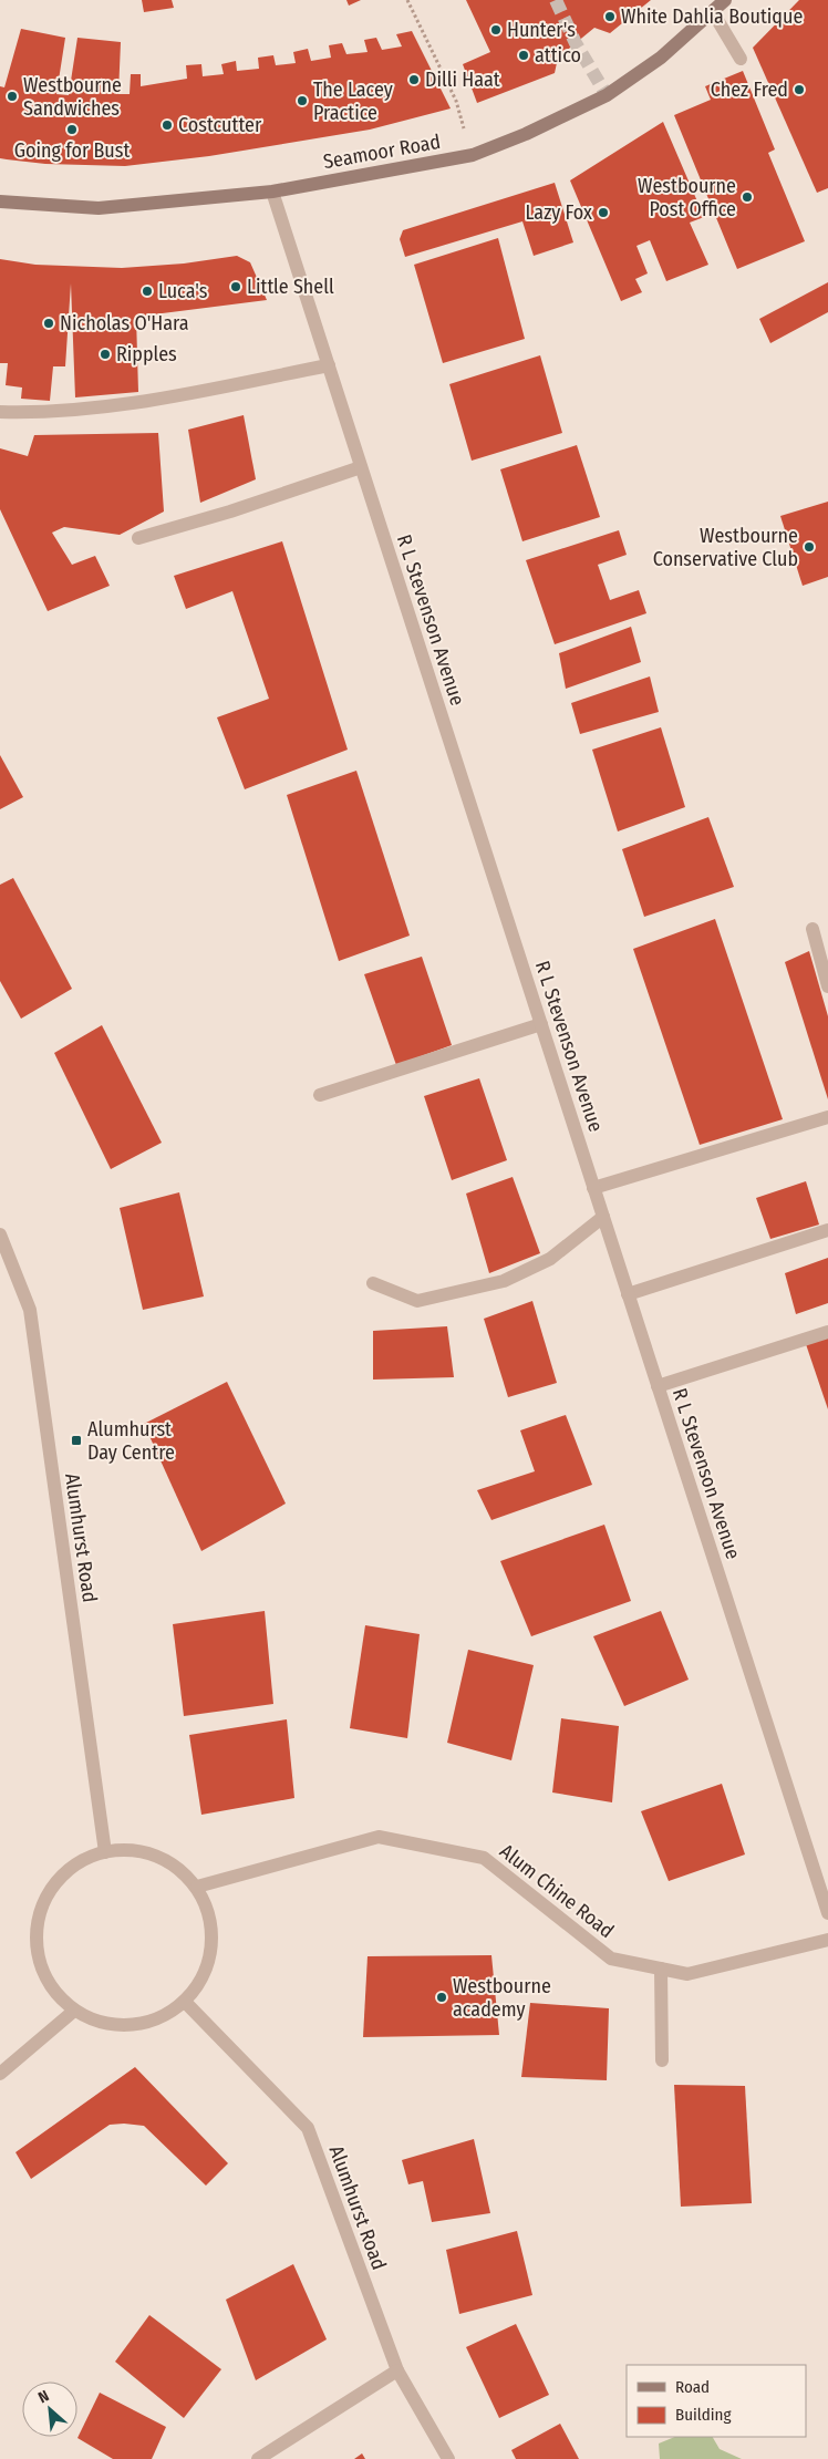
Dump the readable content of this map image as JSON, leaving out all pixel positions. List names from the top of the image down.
{
  "streets": {
    "street": [
      "Seamoor Road",
      "R L Stevenson Avenue",
      "Alumhurst Road",
      "Alum Chine Road"
    ]
  },
  "crossings": [
    ["Seamoor Road", "R L Stevenson Avenue"],
    ["Alumhurst Road", "Alum Chine Road"]
  ],
  "places": {
    "other": [
      "White Dahlia Boutique",
      "Hunter's",
      "attico",
      "Dilli Haat",
      "Chez Fred",
      "Westbourne Sandwiches",
      "The Lacey Practice",
      "Costcutter",
      "Going for Bust",
      "Westbourne Post Office",
      "Lazy Fox",
      "Little Shell",
      "Luca's",
      "Nicholas O'Hara",
      "Ripples",
      "Westbourne Conservative Club",
      "Westbourne academy"
    ],
    "transit": ["Alumhurst Day Centre"]
  },
  "legend": ["Road", "Building"],
  "north": "top left"
}
